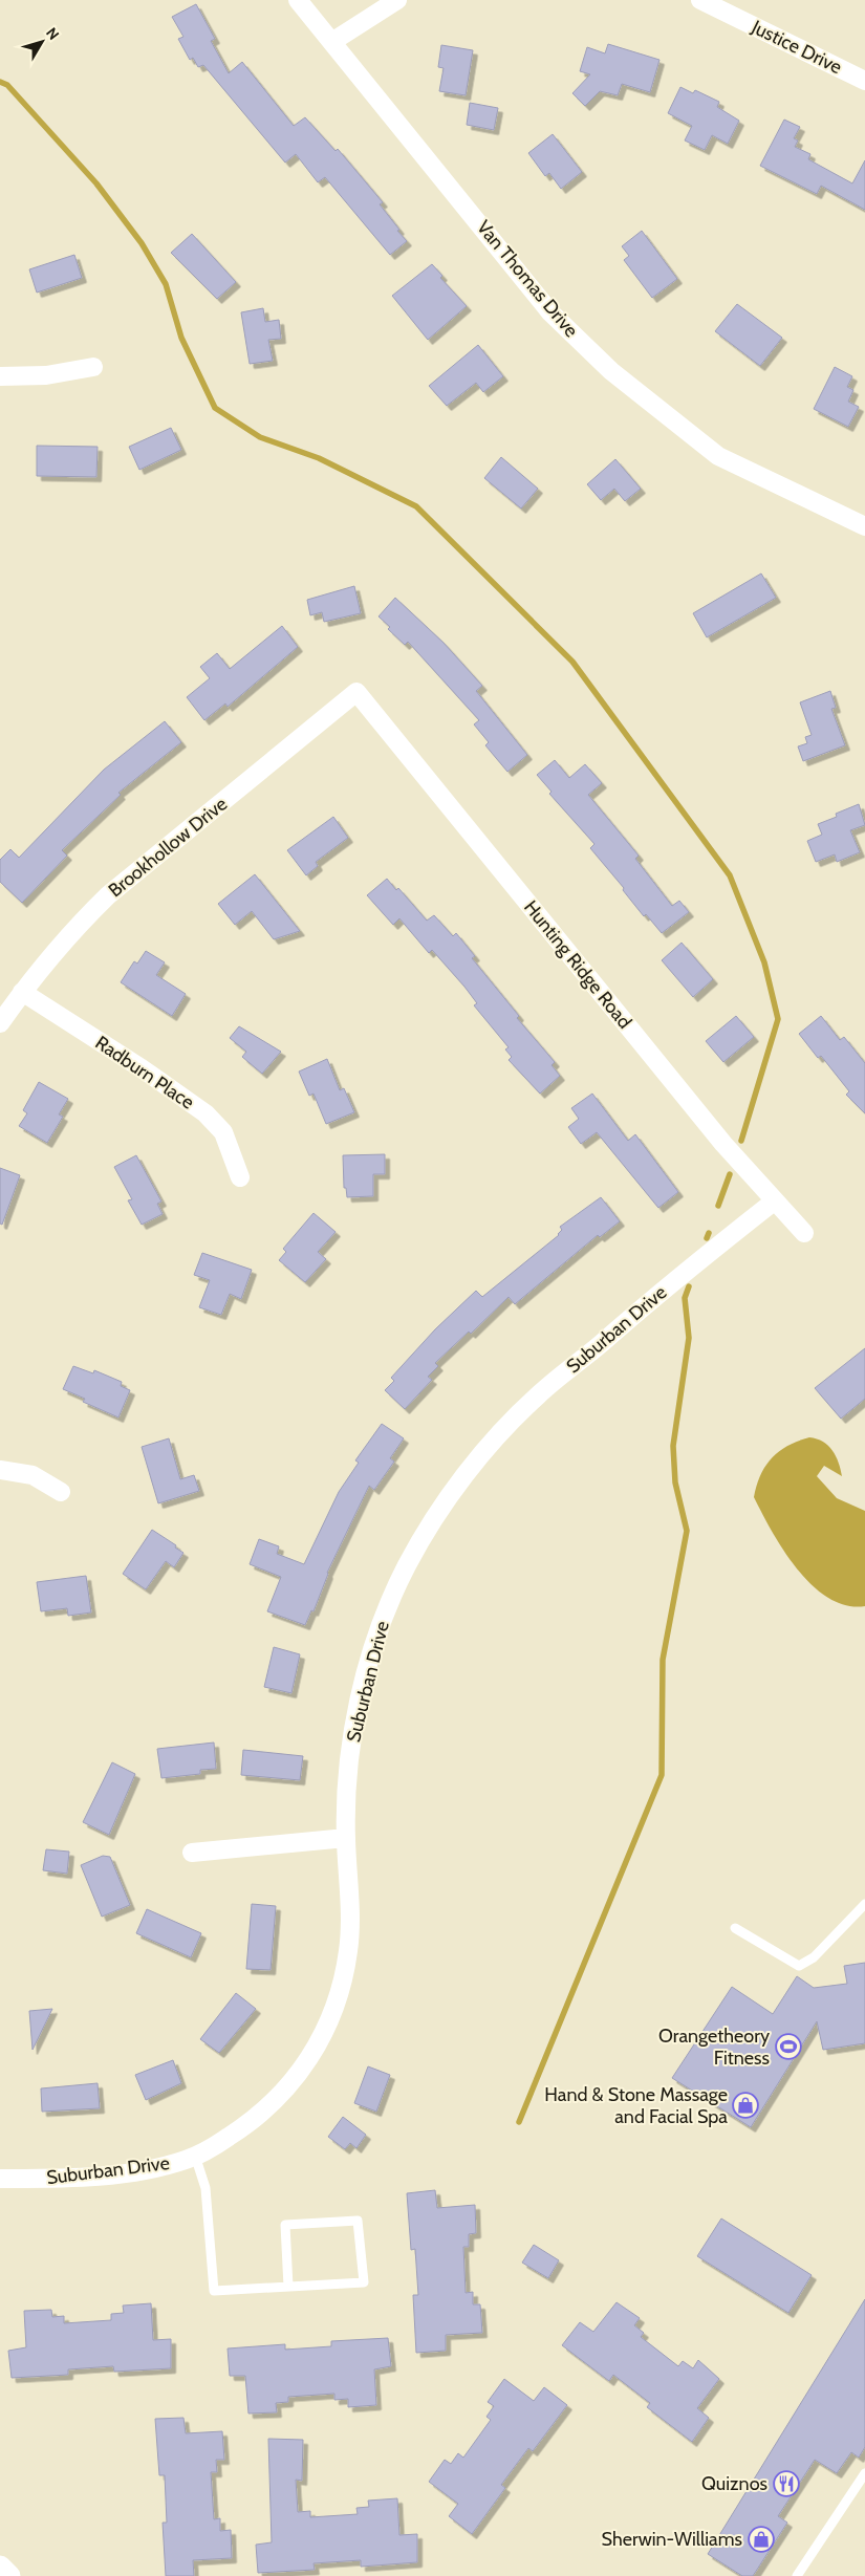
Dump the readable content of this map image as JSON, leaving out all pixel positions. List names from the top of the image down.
{
  "streets": {
    "street": [
      "Justice Drive",
      "Van Thomas Drive",
      "Brookhollow Drive",
      "Hunting Ridge Road",
      "Radburn Place",
      "Suburban Drive"
    ]
  },
  "crossings": [
    ["Brookhollow Drive", "Hunting Ridge Road"],
    ["Brookhollow Drive", "Radburn Place"],
    ["Hunting Ridge Road", "Suburban Drive"]
  ],
  "places": {
    "sports": ["Orangetheory Fitness"],
    "shop": ["Hand & Stone Massage and Facial Spa", "Sherwin-Williams"],
    "restaurant": ["Quiznos"]
  },
  "north": "top right"
}
